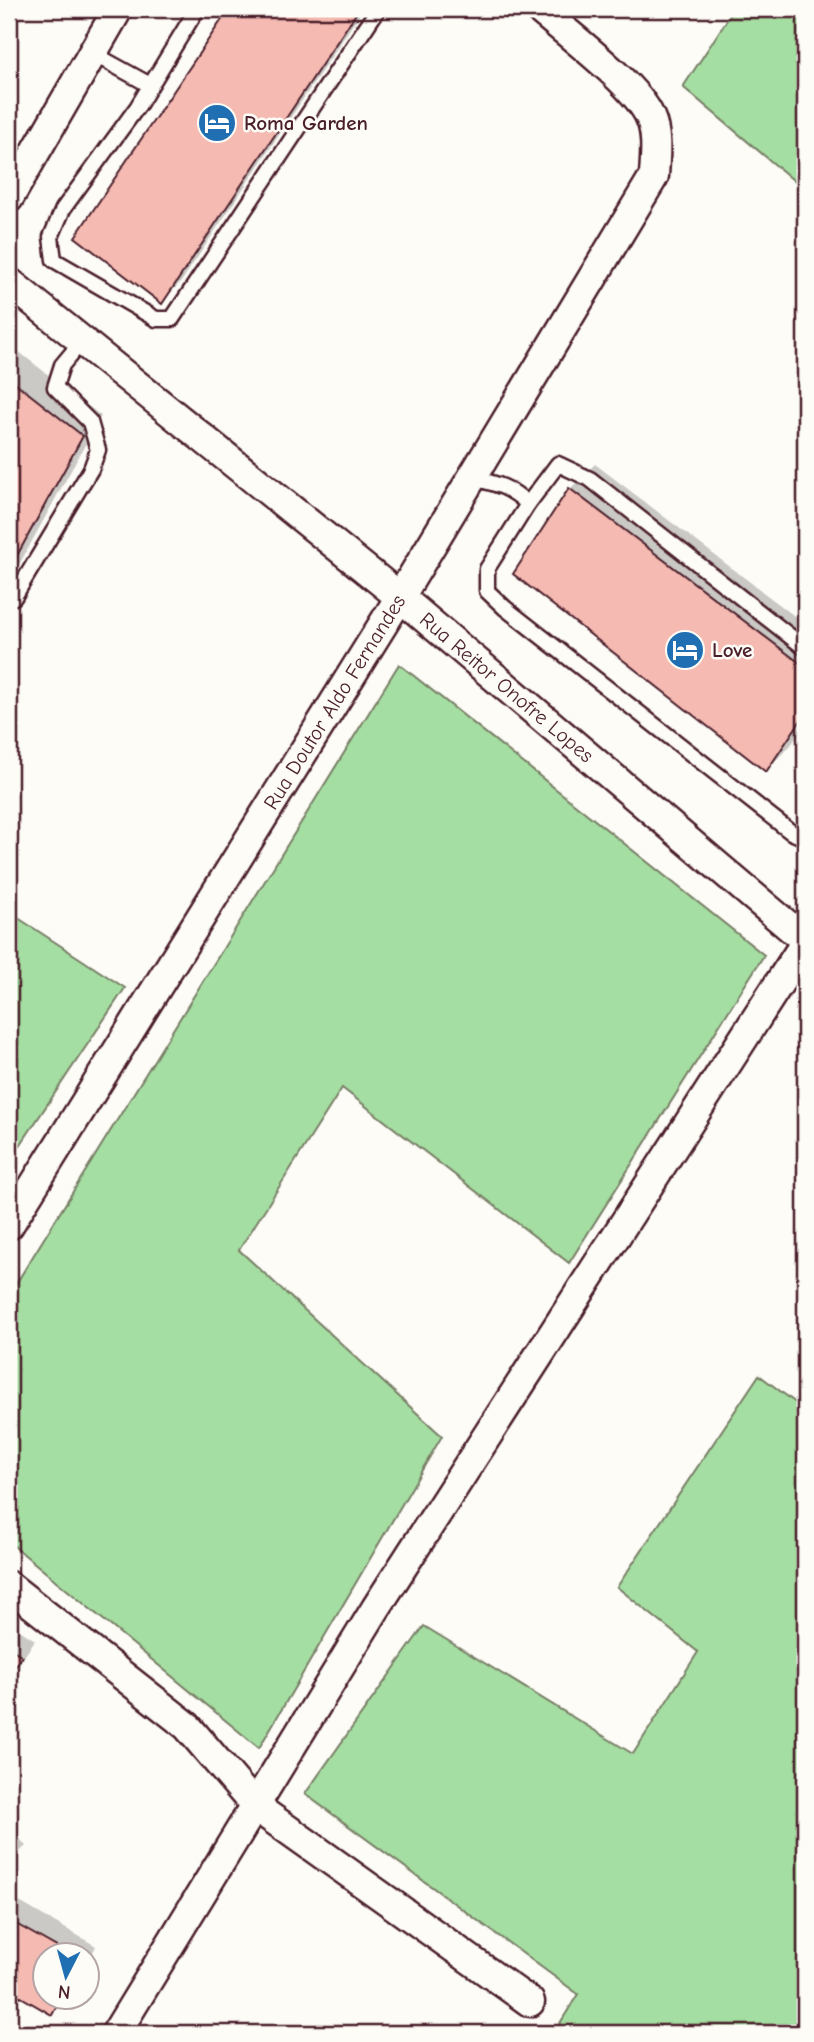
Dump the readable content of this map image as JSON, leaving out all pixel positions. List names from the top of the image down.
{
  "streets": {
    "street": ["Rua Reitor Onofre Lopes", "Rua Doutor Aldo Fernandes"]
  },
  "crossings": [
    ["Rua Reitor Onofre Lopes", "Rua Doutor Aldo Fernandes"]
  ],
  "places": {
    "hotel": ["Roma Garden", "Love"]
  },
  "north": "bottom"
}
